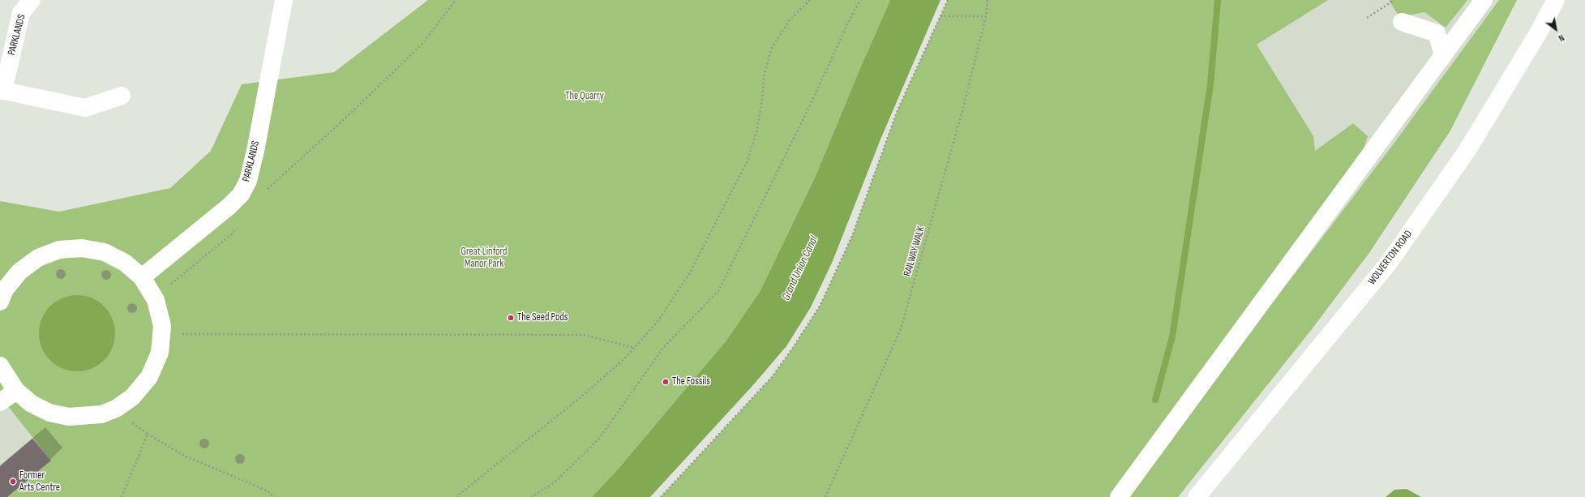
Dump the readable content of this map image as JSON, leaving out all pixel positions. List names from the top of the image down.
{
  "streets": {
    "street": ["PARKLANDS", "WOLVERTON ROAD"],
    "path": ["RAILWAY WALK"]
  },
  "water": ["Grand Union Canal"],
  "parks": ["The Quarry", "Great Linford Manor Park"],
  "places": ["The Seed Pods", "The Fossils", "Former Arts Centre"],
  "north": "bottom right"
}
